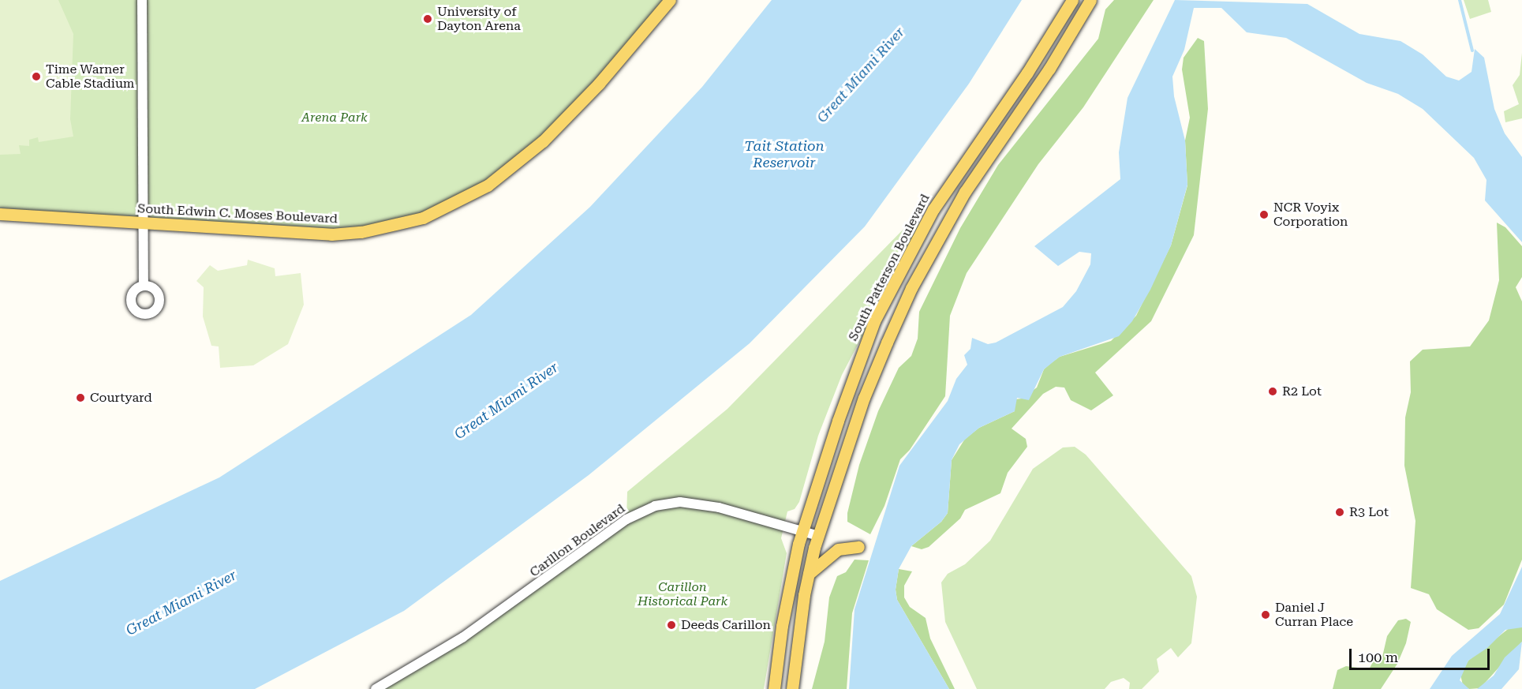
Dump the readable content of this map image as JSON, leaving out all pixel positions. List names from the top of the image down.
{
  "streets": {
    "main road": ["South Edwin C. Moses Boulevard", "South Patterson Boulevard"],
    "street": ["Carillon Boulevard"]
  },
  "crossings": [
    ["South Patterson Boulevard", "Carillon Boulevard"]
  ],
  "water": ["Great Miami River", "Tait Station Reservoir"],
  "parks": ["Arena Park", "Carillon Historical Park"],
  "places": [
    "University of Dayton Arena",
    "Time Warner Cable Stadium",
    "NCR Voyix Corporation",
    "R2 Lot",
    "Courtyard",
    "R3 Lot",
    "Daniel J Curran Place",
    "Deeds Carillon"
  ],
  "scale_bar": "100 m"
}
